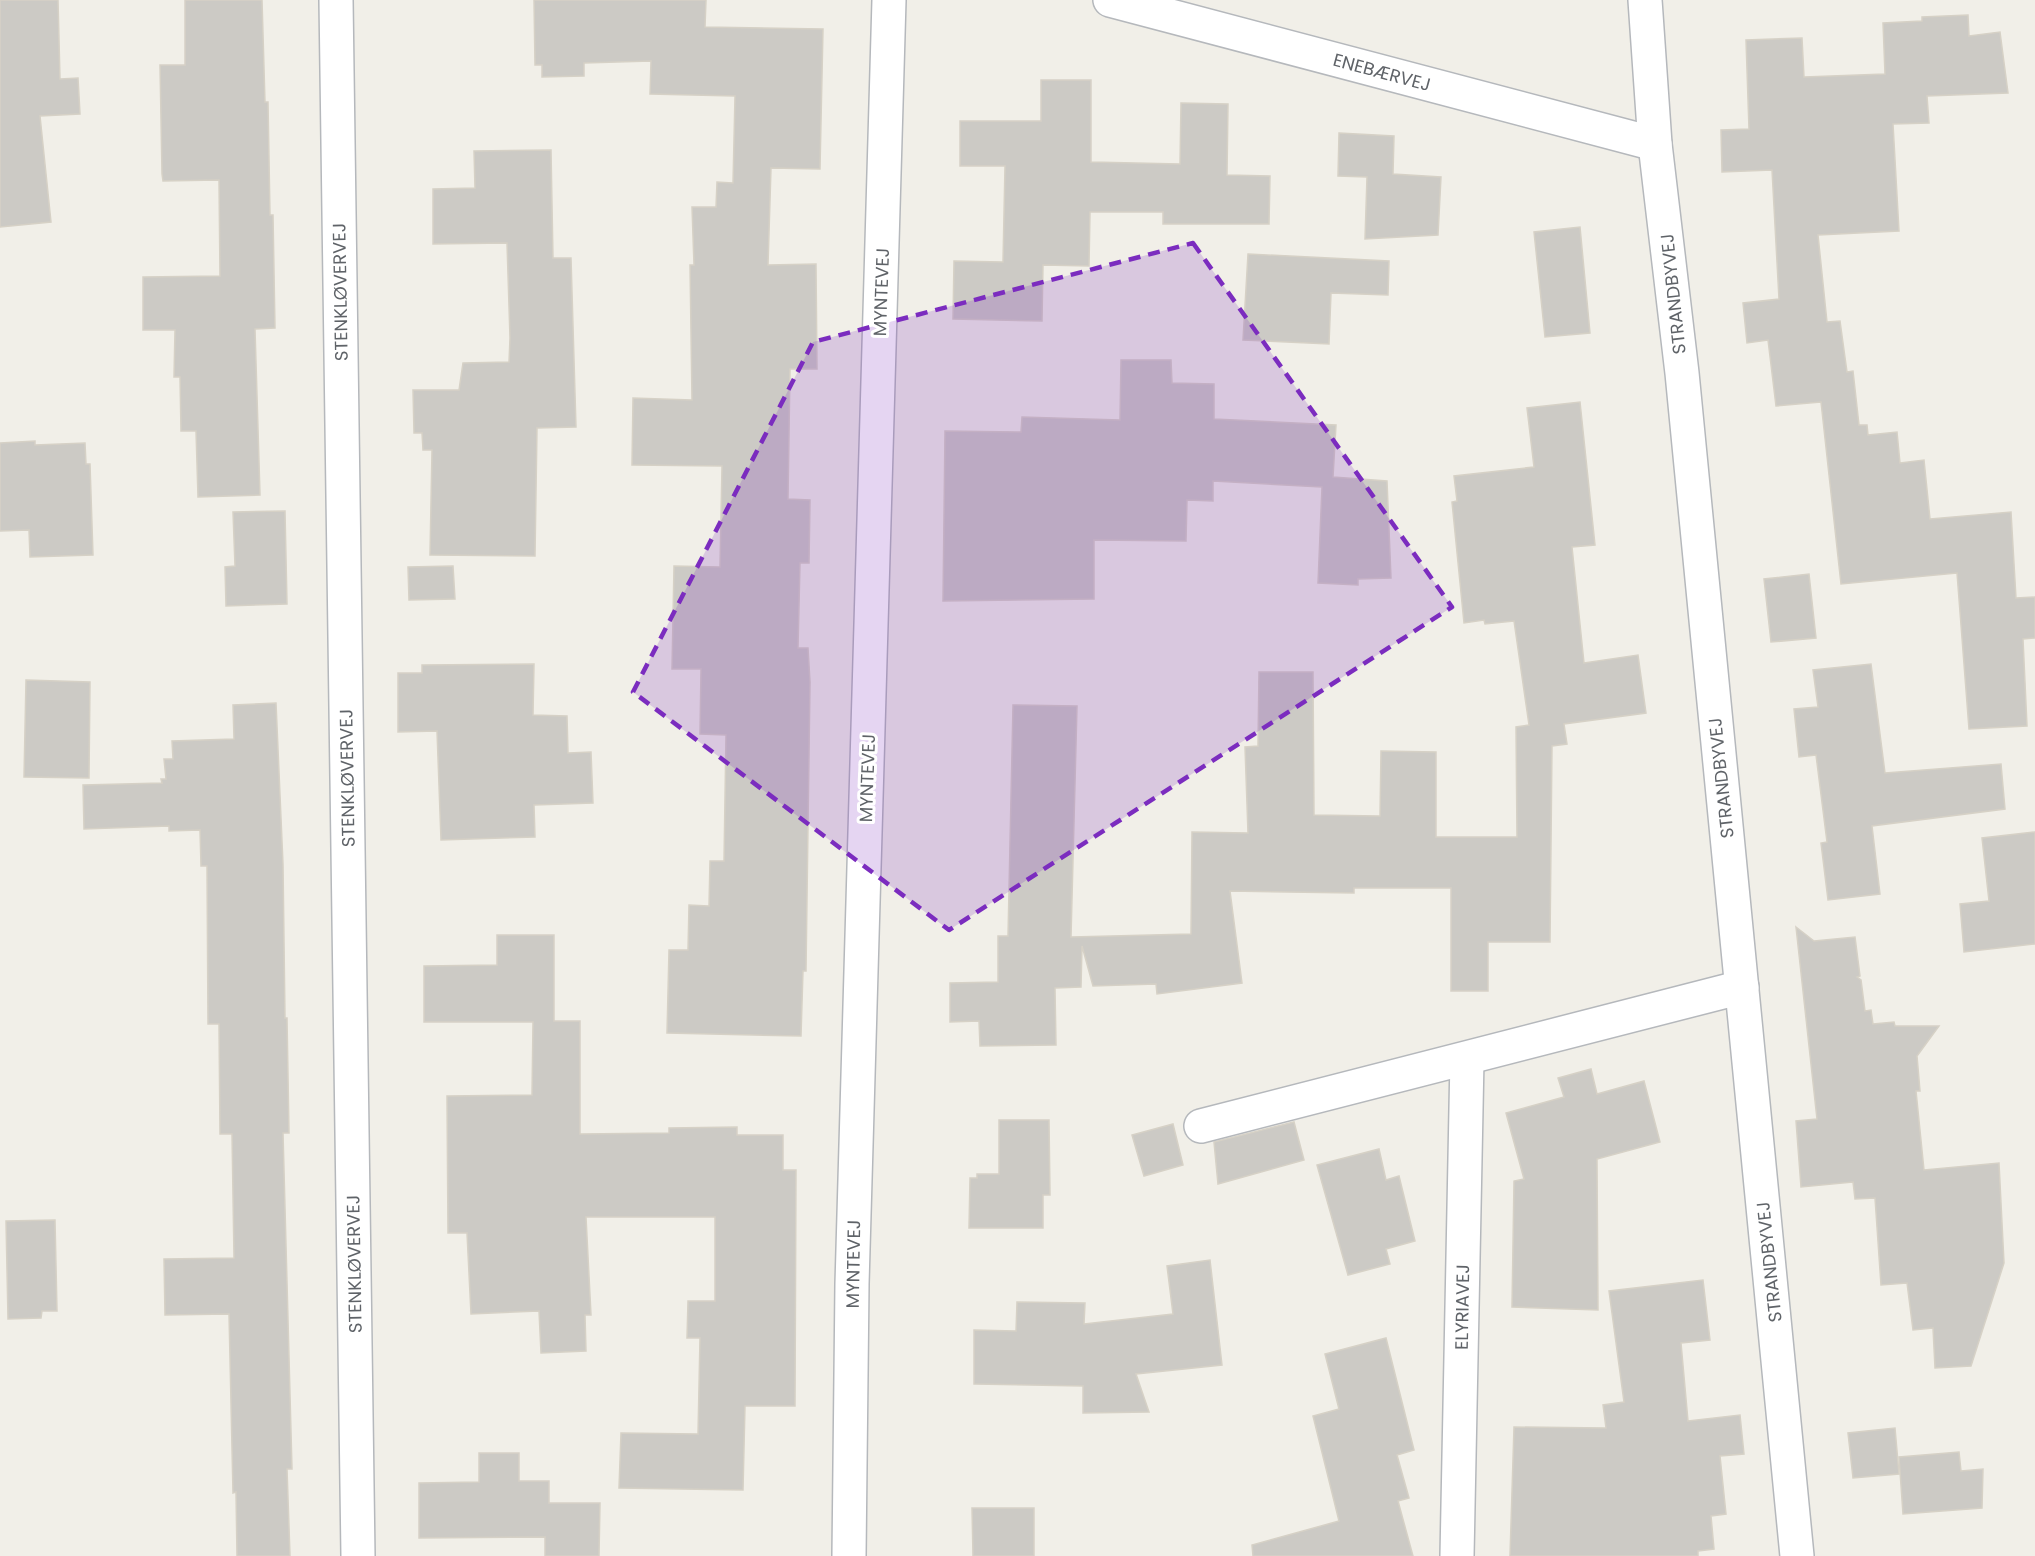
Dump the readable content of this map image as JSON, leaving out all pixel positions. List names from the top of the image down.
{
  "streets": {
    "street": [
      "ENEBÆRVEJ",
      "STENKLØVERVEJ",
      "MYNTEVEJ",
      "STRANDBYVEJ",
      "ELYRIAVEJ"
    ]
  },
  "crossings": [
    ["ENEBÆRVEJ", "STRANDBYVEJ"]
  ]
}
